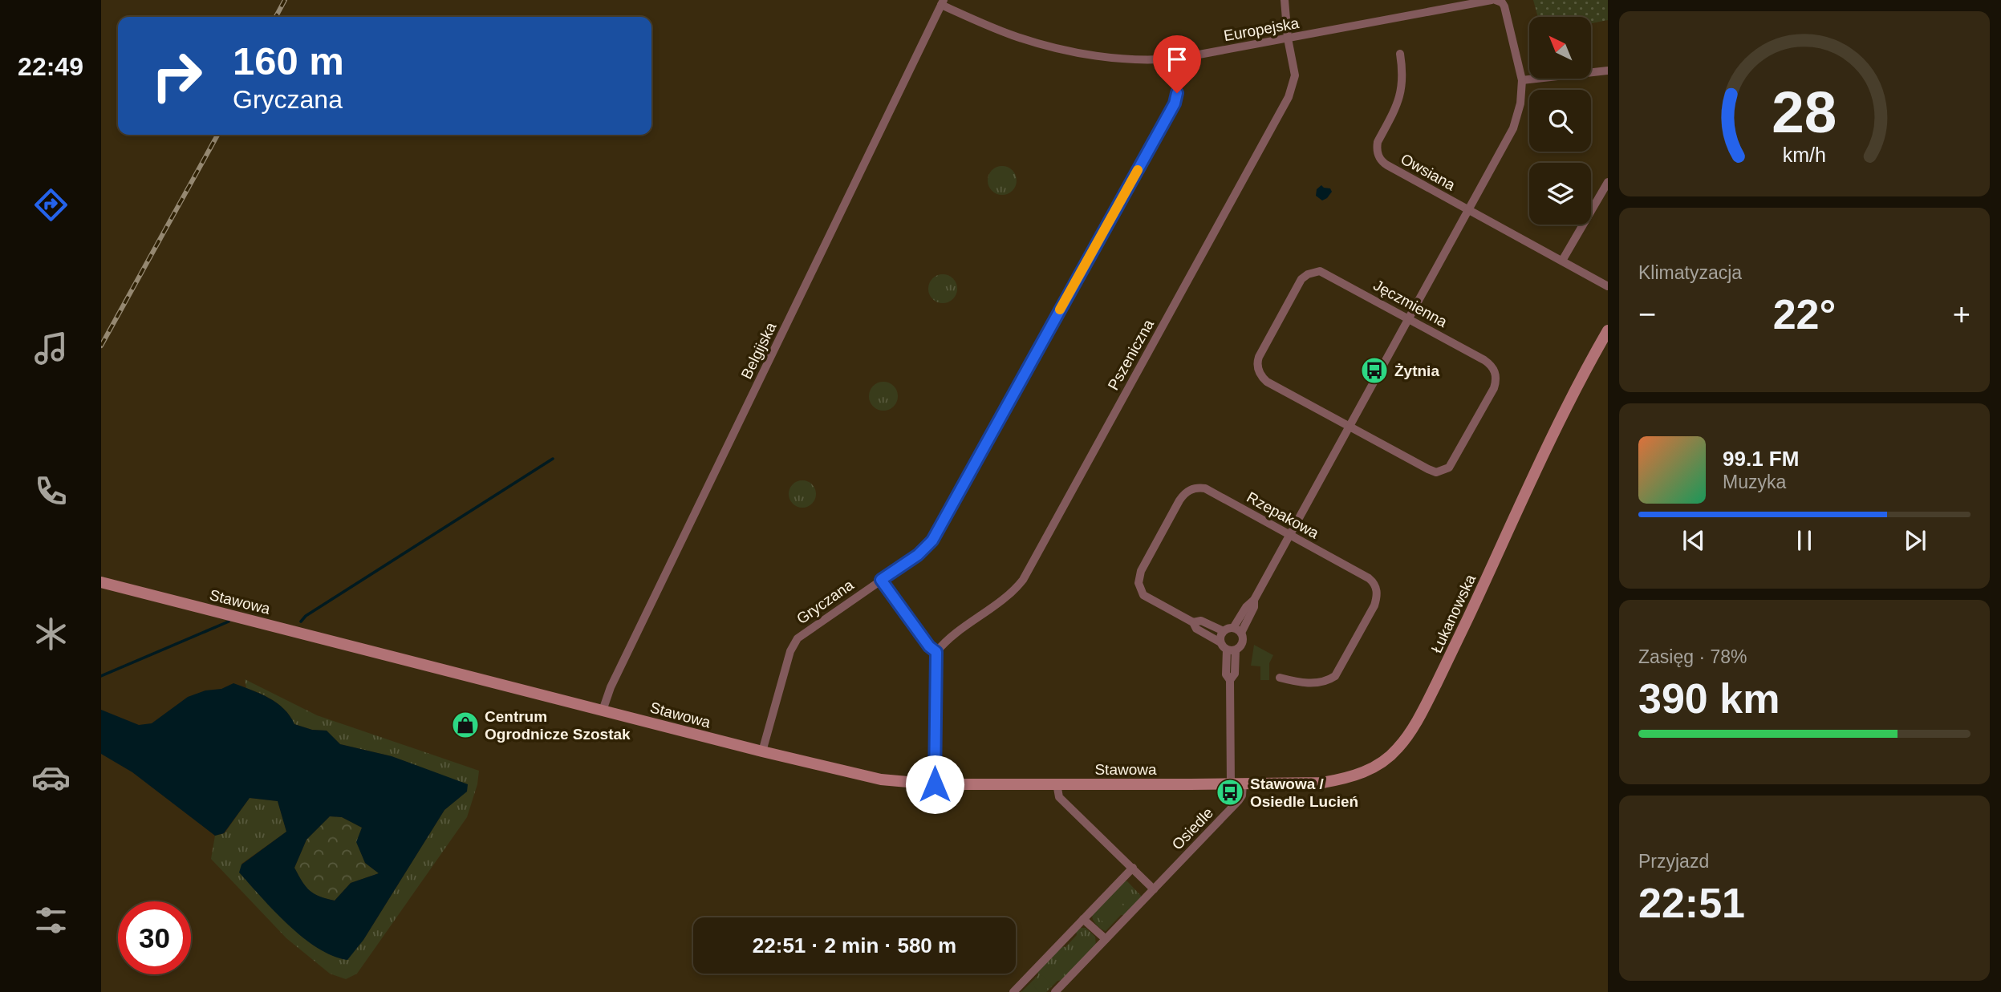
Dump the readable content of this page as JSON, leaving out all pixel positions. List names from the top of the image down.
{
  "streets": {
    "street": [
      "Europejska",
      "Owsiana",
      "Jęczmienna",
      "Belgijska",
      "Pszeniczna",
      "Rzepakowa",
      "Stawowa",
      "Gryczana",
      "Łukanowska",
      "Osiedle"
    ]
  },
  "crossings": [
    ["Europejska", "Belgijska"],
    ["Europejska", "Pszeniczna"],
    ["Europejska", "Gryczana"],
    ["Belgijska", "Stawowa"],
    ["Stawowa", "Gryczana"],
    ["Stawowa", "Łukanowska"],
    ["Stawowa", "Osiedle"],
    ["Łukanowska", "Osiedle"]
  ],
  "places": {
    "bus stop": ["Żytnia", "Stawowa / Osiedle Lucień"],
    "shop": ["Centrum Ogrodnicze Szostak"]
  },
  "north": "top left",
  "page": {
    "tabs": "22:49",
    "turn": ["160 m", "Gryczana"],
    "tile": [
      "Klimatyzacja",
      ["Zasięg · 78%", "390 km"],
      ["Przyjazd", "22:51"]
    ],
    "heat": ["−", "22°", "+"],
    "song": ["99.1 FM", "Muzyka"],
    "limit": "30",
    "trip": "22:51 · 2 min · 580 m",
    "gauge": ["28", "km/h"]
  }
}
